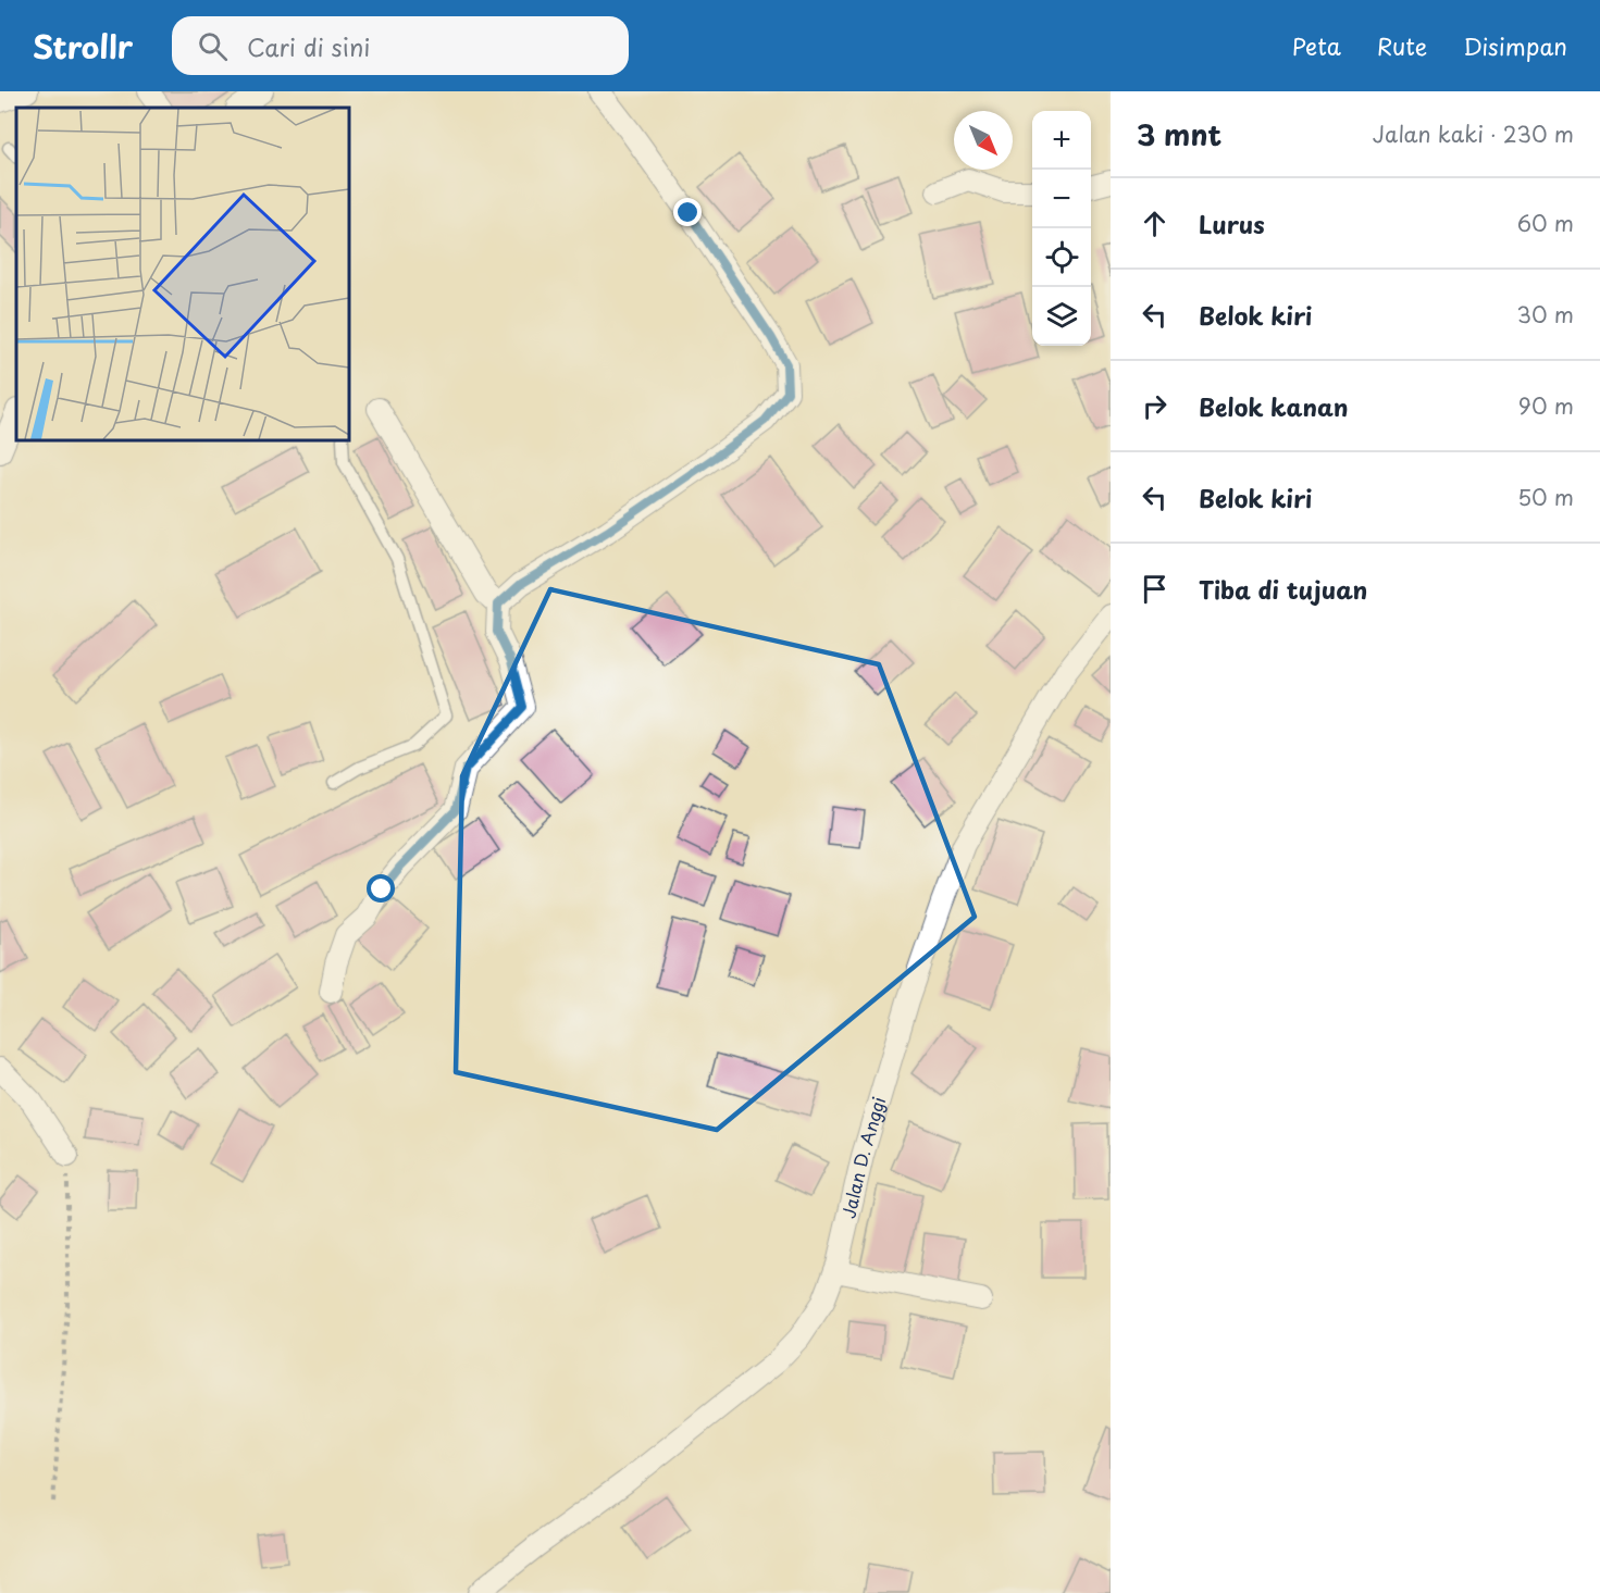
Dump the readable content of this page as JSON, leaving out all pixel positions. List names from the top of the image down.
{
  "streets": {
    "street": ["Jalan D. Anggi"]
  },
  "north": "bottom right",
  "page": {
    "header": "Strollr",
    "search": "Cari di sini",
    "nav": ["Peta", "Rute", "Disimpan"],
    "heading": ["3 mnt", "Jalan kaki · 230 m"],
    "map_buttons": ["+", "−"],
    "list": [
      ["Lurus", "60 m"],
      ["Belok kiri", "30 m"],
      ["Belok kanan", "90 m"],
      ["Belok kiri", "50 m"],
      "Tiba di tujuan"
    ]
  }
}
